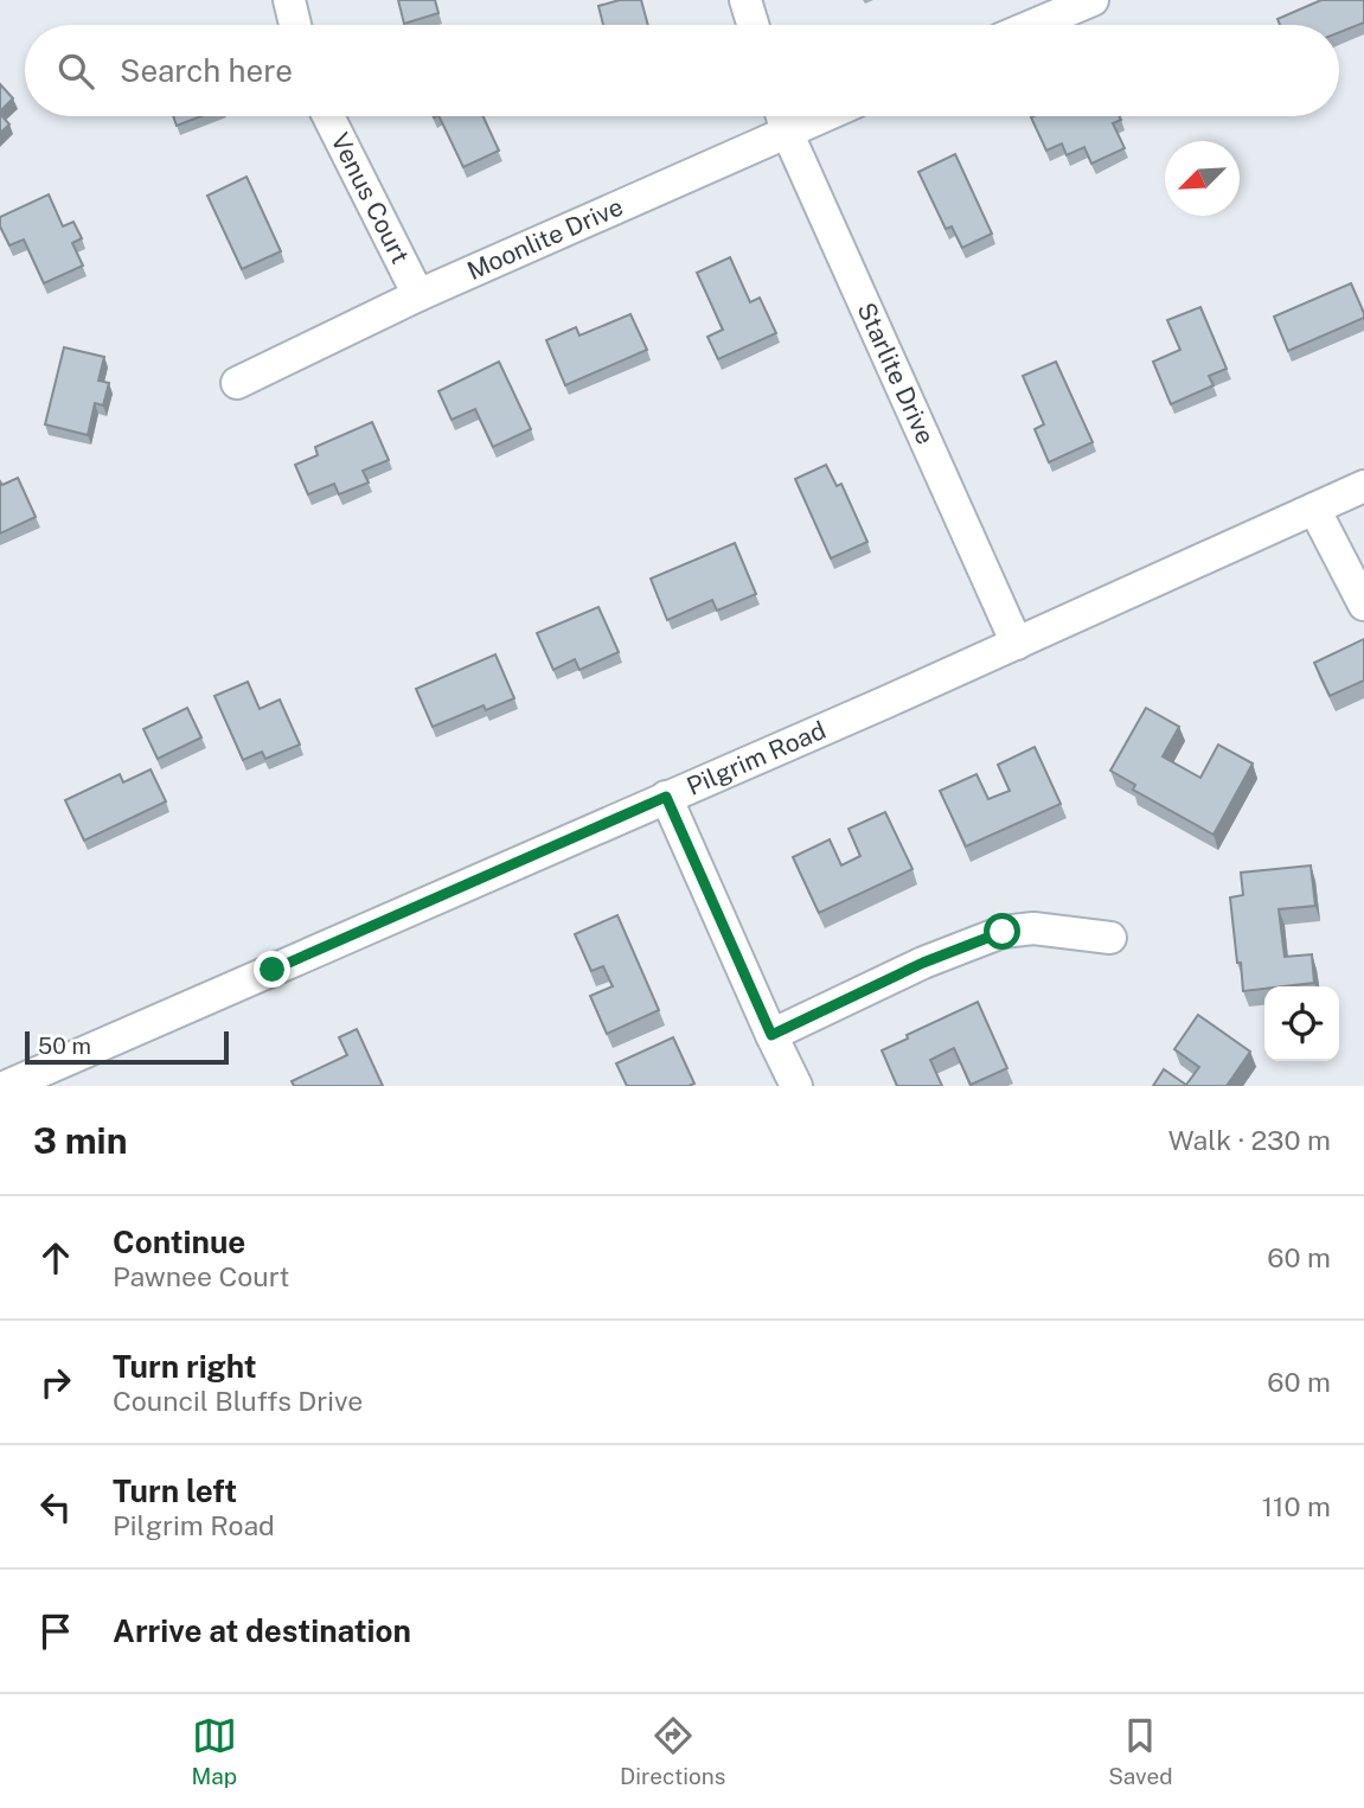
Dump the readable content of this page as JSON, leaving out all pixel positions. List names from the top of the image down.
{
  "streets": {
    "street": [
      "Venus Court",
      "Moonlite Drive",
      "Starlite Drive",
      "Pilgrim Road"
    ]
  },
  "crossings": [
    ["Venus Court", "Moonlite Drive"],
    ["Moonlite Drive", "Starlite Drive"],
    ["Starlite Drive", "Pilgrim Road"]
  ],
  "scale_bar": "50 m",
  "north": "bottom left",
  "page": {
    "search": "Search here",
    "scale": "50 m",
    "heading": ["3 min", "Walk · 230 m"],
    "list": [
      ["Continue", "Pawnee Court", "60 m"],
      ["Turn right", "Council Bluffs Drive", "60 m"],
      ["Turn left", "Pilgrim Road", "110 m"],
      "Arrive at destination"
    ],
    "nav": ["Map", "Directions", "Saved"]
  }
}
